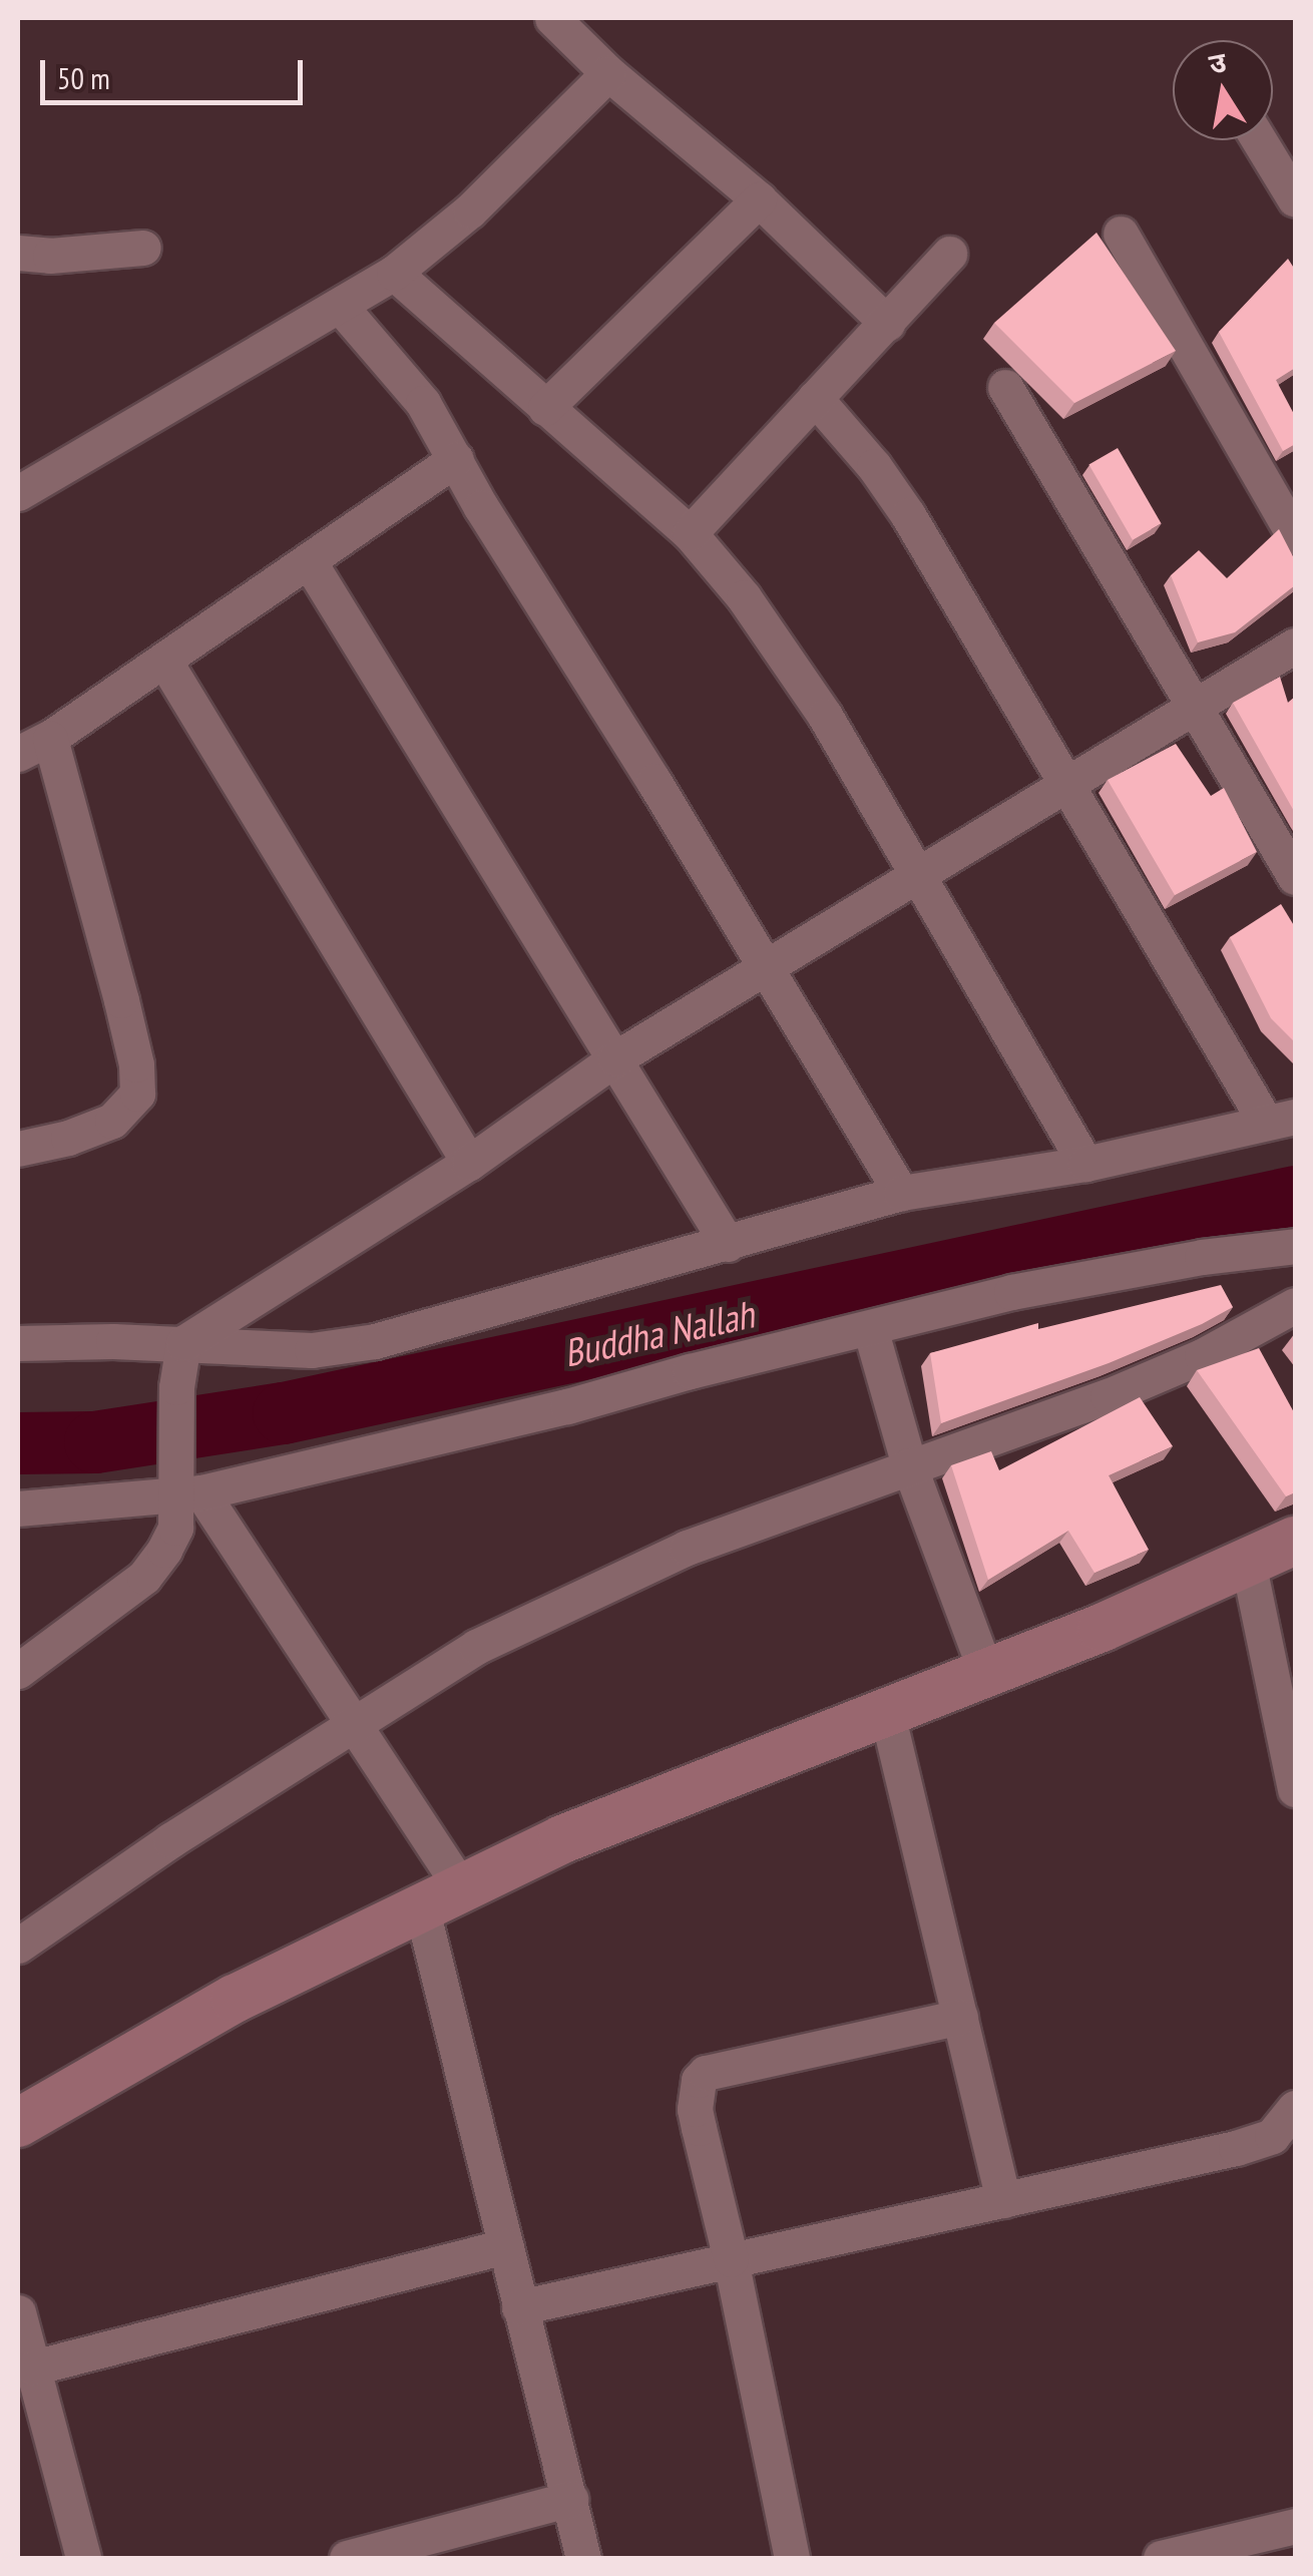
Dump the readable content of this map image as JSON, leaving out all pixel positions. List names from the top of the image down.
{
  "water": ["Buddha Nallah"],
  "scale_bar": "50 m",
  "north": "top"
}
